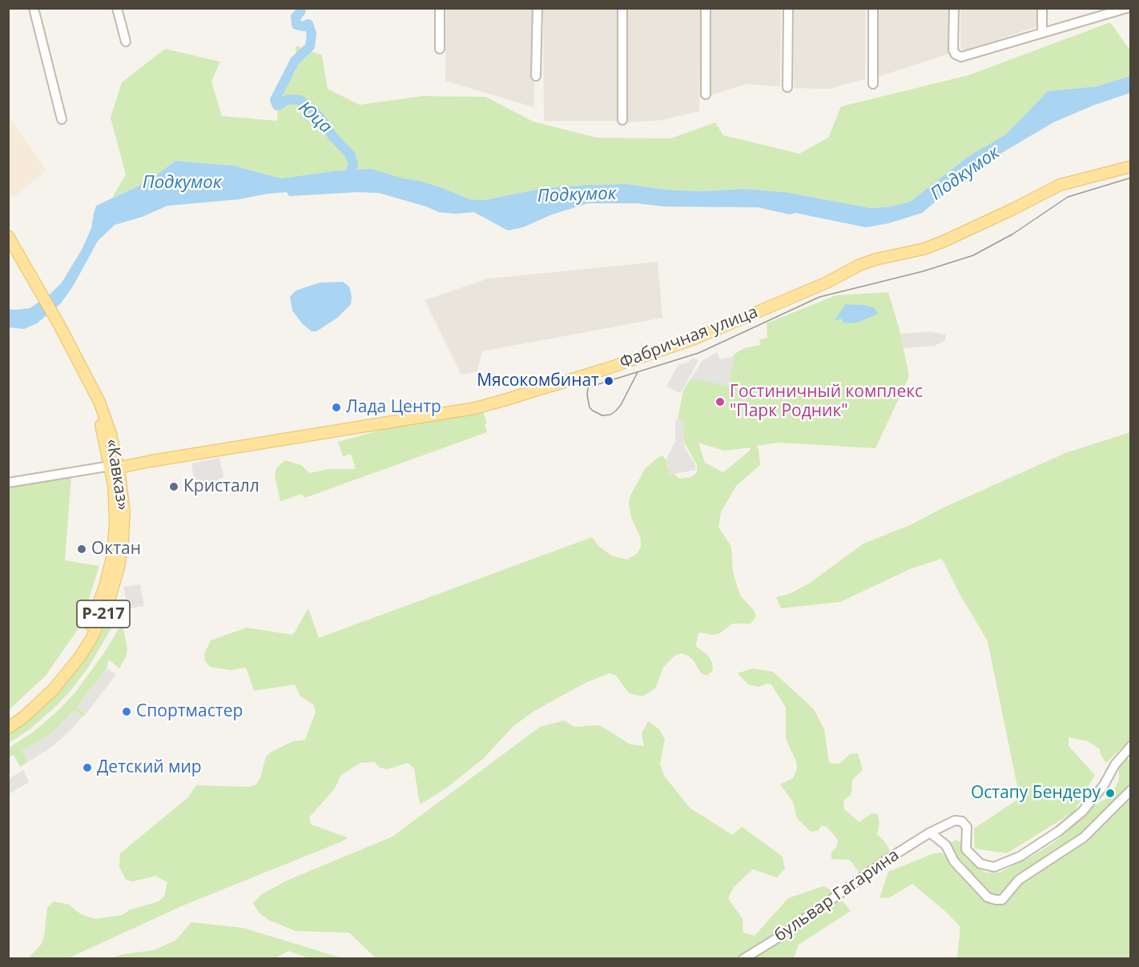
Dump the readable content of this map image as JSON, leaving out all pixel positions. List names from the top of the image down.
{
  "streets": {
    "main road": ["Фабричная улица", "«Кавказ»", "Р-217"],
    "street": ["бульвар Гагарина"]
  },
  "crossings": [
    ["Фабричная улица", "«Кавказ»"]
  ],
  "water": ["Юца", "Подкумок"],
  "places": [
    "Мясокомбинат",
    "Гостиничный комплекс \"Парк Родник\"",
    "Лада Центр",
    "Кристалл",
    "Октан",
    "Спортмастер",
    "Детский мир",
    "Остапу Бендеру"
  ]
}
